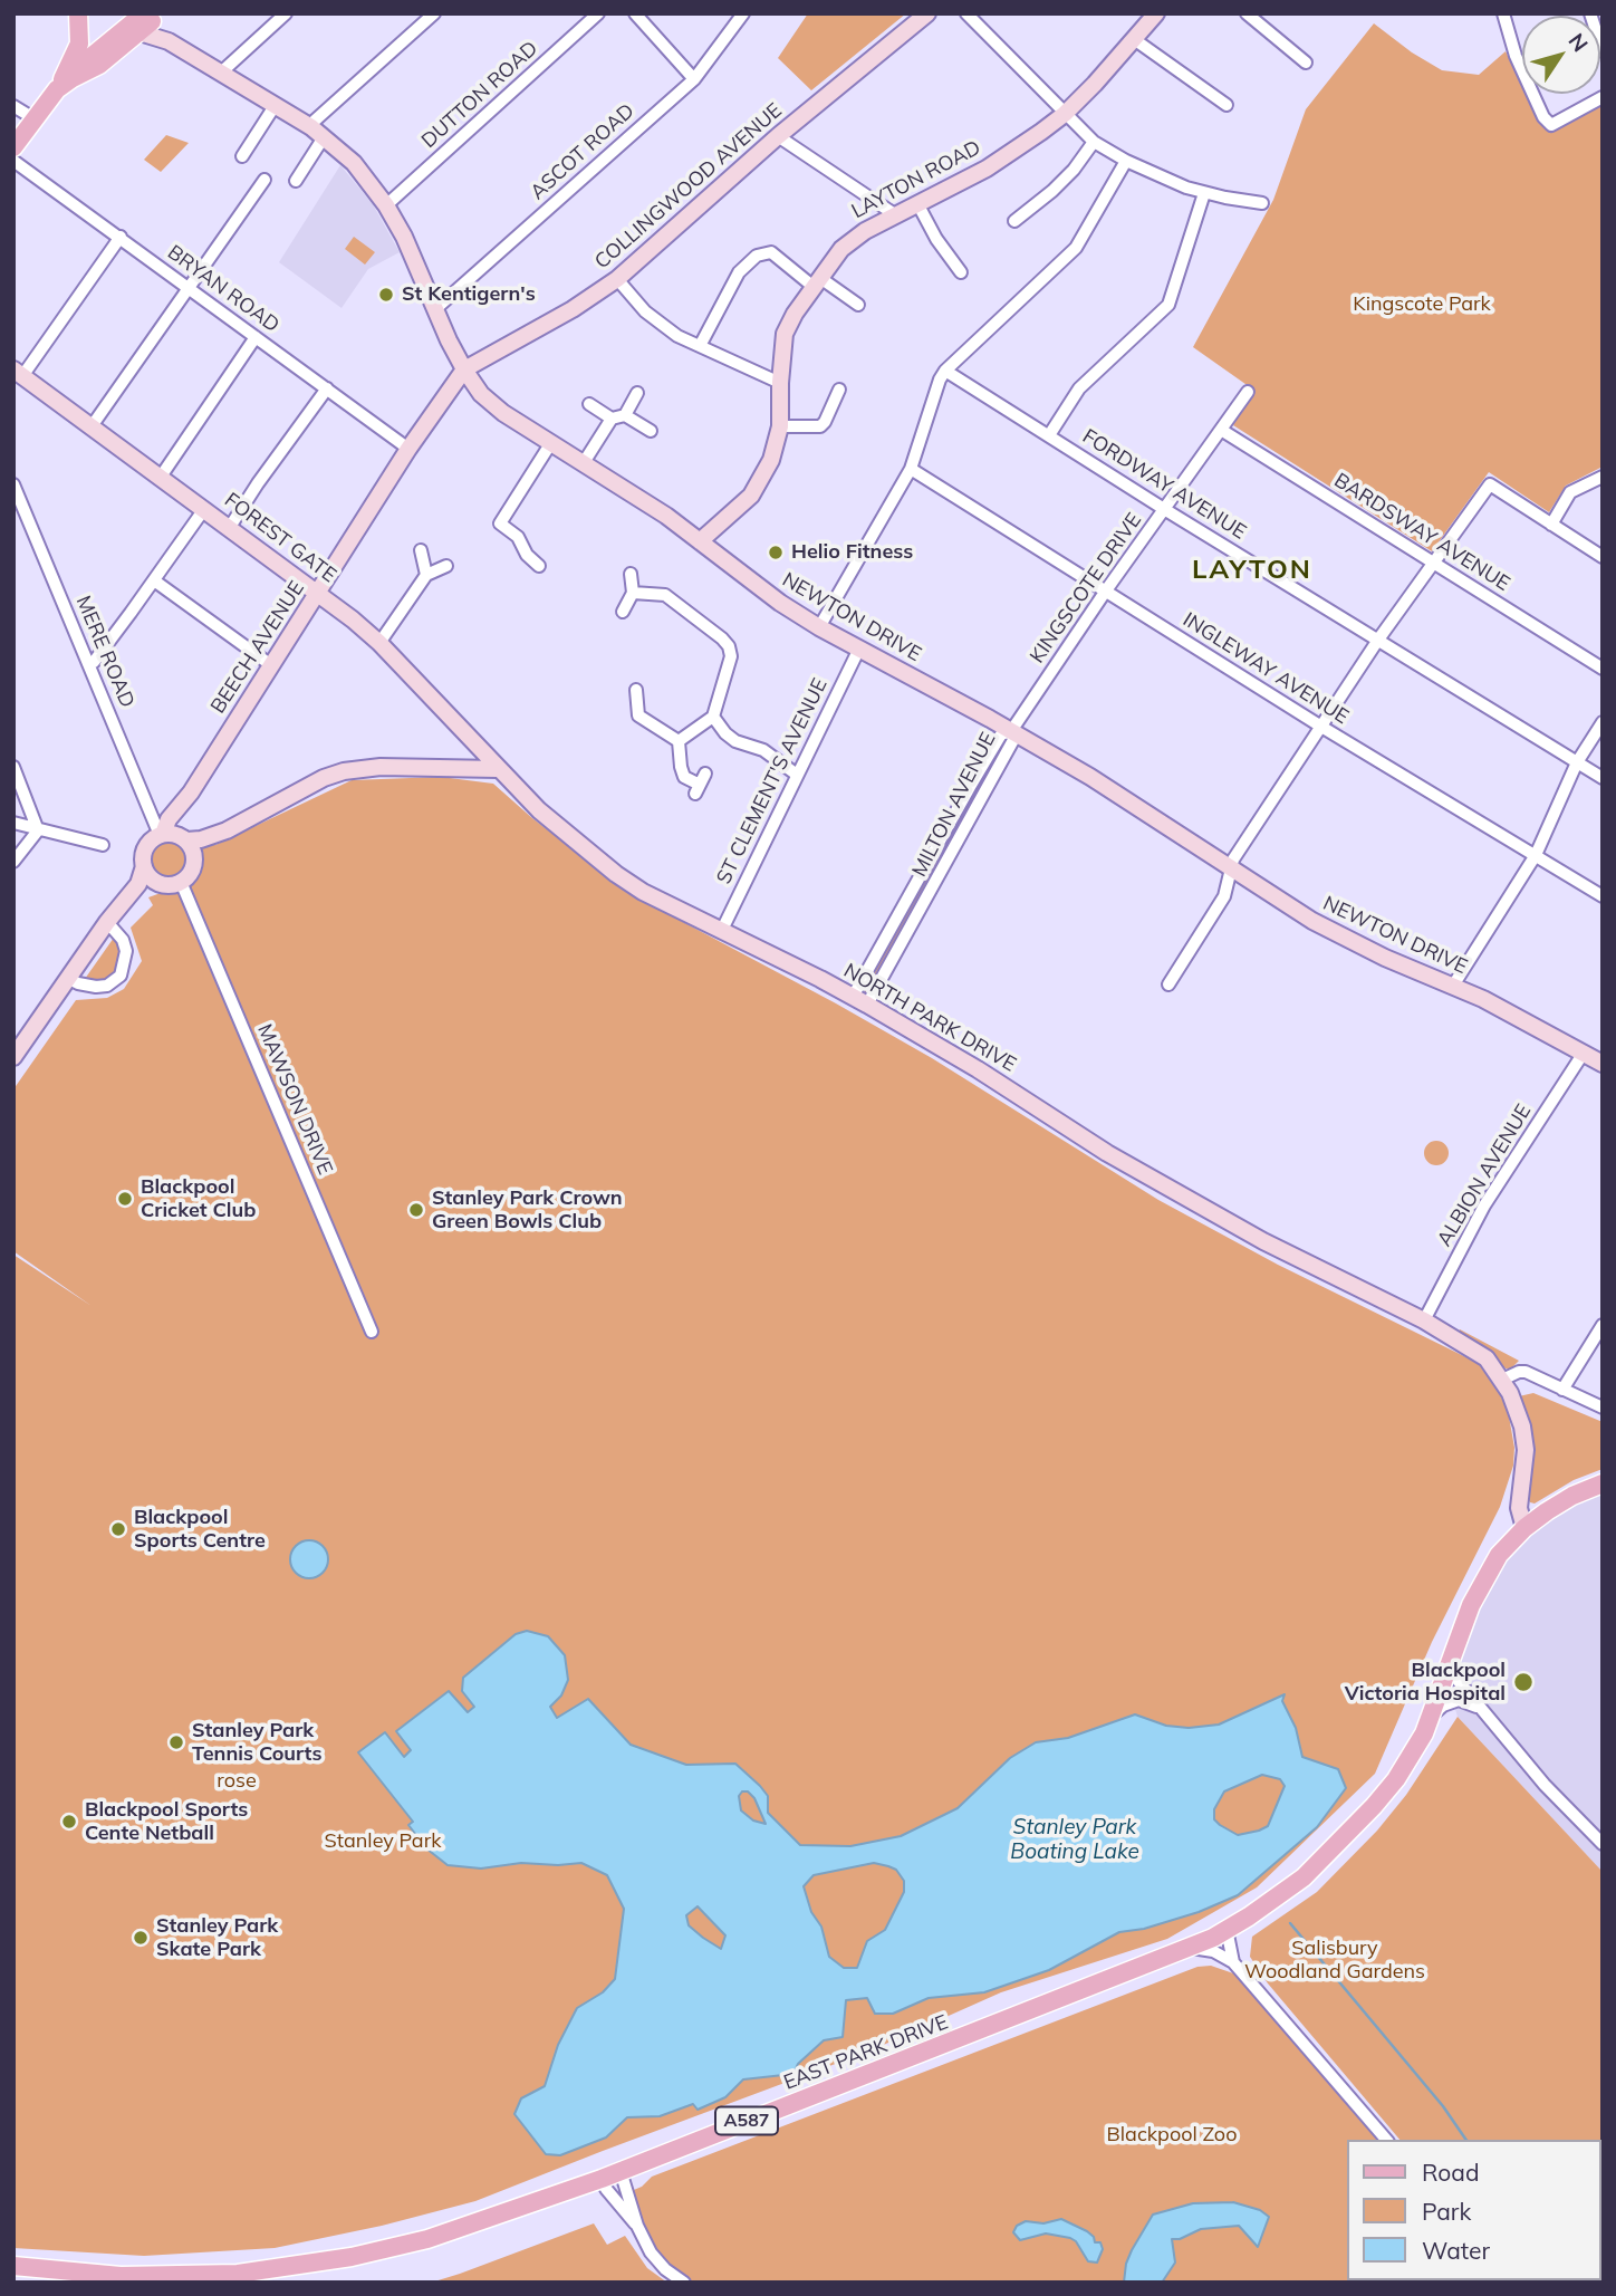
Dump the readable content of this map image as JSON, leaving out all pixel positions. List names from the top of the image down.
{
  "streets": {
    "main road": ["EAST PARK DRIVE", "A587"],
    "street": [
      "DUTTON ROAD",
      "ASCOT ROAD",
      "LAYTON ROAD",
      "COLLINGWOOD AVENUE",
      "BRYAN ROAD",
      "FORDWAY AVENUE",
      "BARDSWAY AVENUE",
      "FOREST GATE",
      "KINGSCOTE DRIVE",
      "NEWTON DRIVE",
      "BEECH AVENUE",
      "MERE ROAD",
      "INGLEWAY AVENUE",
      "ST CLEMENT'S AVENUE",
      "MILTON AVENUE",
      "NORTH PARK DRIVE",
      "MAWSON DRIVE",
      "ALBION AVENUE"
    ]
  },
  "crossings": [
    ["DUTTON ROAD", "NEWTON DRIVE"],
    ["ASCOT ROAD", "NEWTON DRIVE"],
    ["LAYTON ROAD", "NEWTON DRIVE"],
    ["COLLINGWOOD AVENUE", "NEWTON DRIVE"],
    ["COLLINGWOOD AVENUE", "BEECH AVENUE"],
    ["BRYAN ROAD", "BEECH AVENUE"],
    ["FORDWAY AVENUE", "KINGSCOTE DRIVE"],
    ["BARDSWAY AVENUE", "KINGSCOTE DRIVE"],
    ["FOREST GATE", "BEECH AVENUE"],
    ["FOREST GATE", "NORTH PARK DRIVE"],
    ["KINGSCOTE DRIVE", "NEWTON DRIVE"],
    ["KINGSCOTE DRIVE", "INGLEWAY AVENUE"],
    ["KINGSCOTE DRIVE", "MILTON AVENUE"],
    ["NEWTON DRIVE", "BEECH AVENUE"],
    ["NEWTON DRIVE", "ST CLEMENT'S AVENUE"],
    ["NEWTON DRIVE", "MILTON AVENUE"],
    ["NEWTON DRIVE", "ALBION AVENUE"],
    ["BEECH AVENUE", "MERE ROAD"],
    ["BEECH AVENUE", "MAWSON DRIVE"],
    ["MERE ROAD", "MAWSON DRIVE"],
    ["ST CLEMENT'S AVENUE", "NORTH PARK DRIVE"],
    ["MILTON AVENUE", "NORTH PARK DRIVE"],
    ["NORTH PARK DRIVE", "ALBION AVENUE"]
  ],
  "districts": ["LAYTON"],
  "water": ["Stanley Park Boating Lake"],
  "parks": [
    "Kingscote Park",
    "rose",
    "Stanley Park",
    "Salisbury Woodland Gardens",
    "Blackpool Zoo"
  ],
  "places": [
    "St Kentigern's",
    "Helio Fitness",
    "Blackpool Cricket Club",
    "Stanley Park Crown Green Bowls Club",
    "Blackpool Sports Centre",
    "Blackpool Victoria Hospital",
    "Stanley Park Tennis Courts",
    "Blackpool Sports Cente Netball",
    "Stanley Park Skate Park"
  ],
  "legend": ["Road", "Park", "Water"],
  "north": "top right"
}
